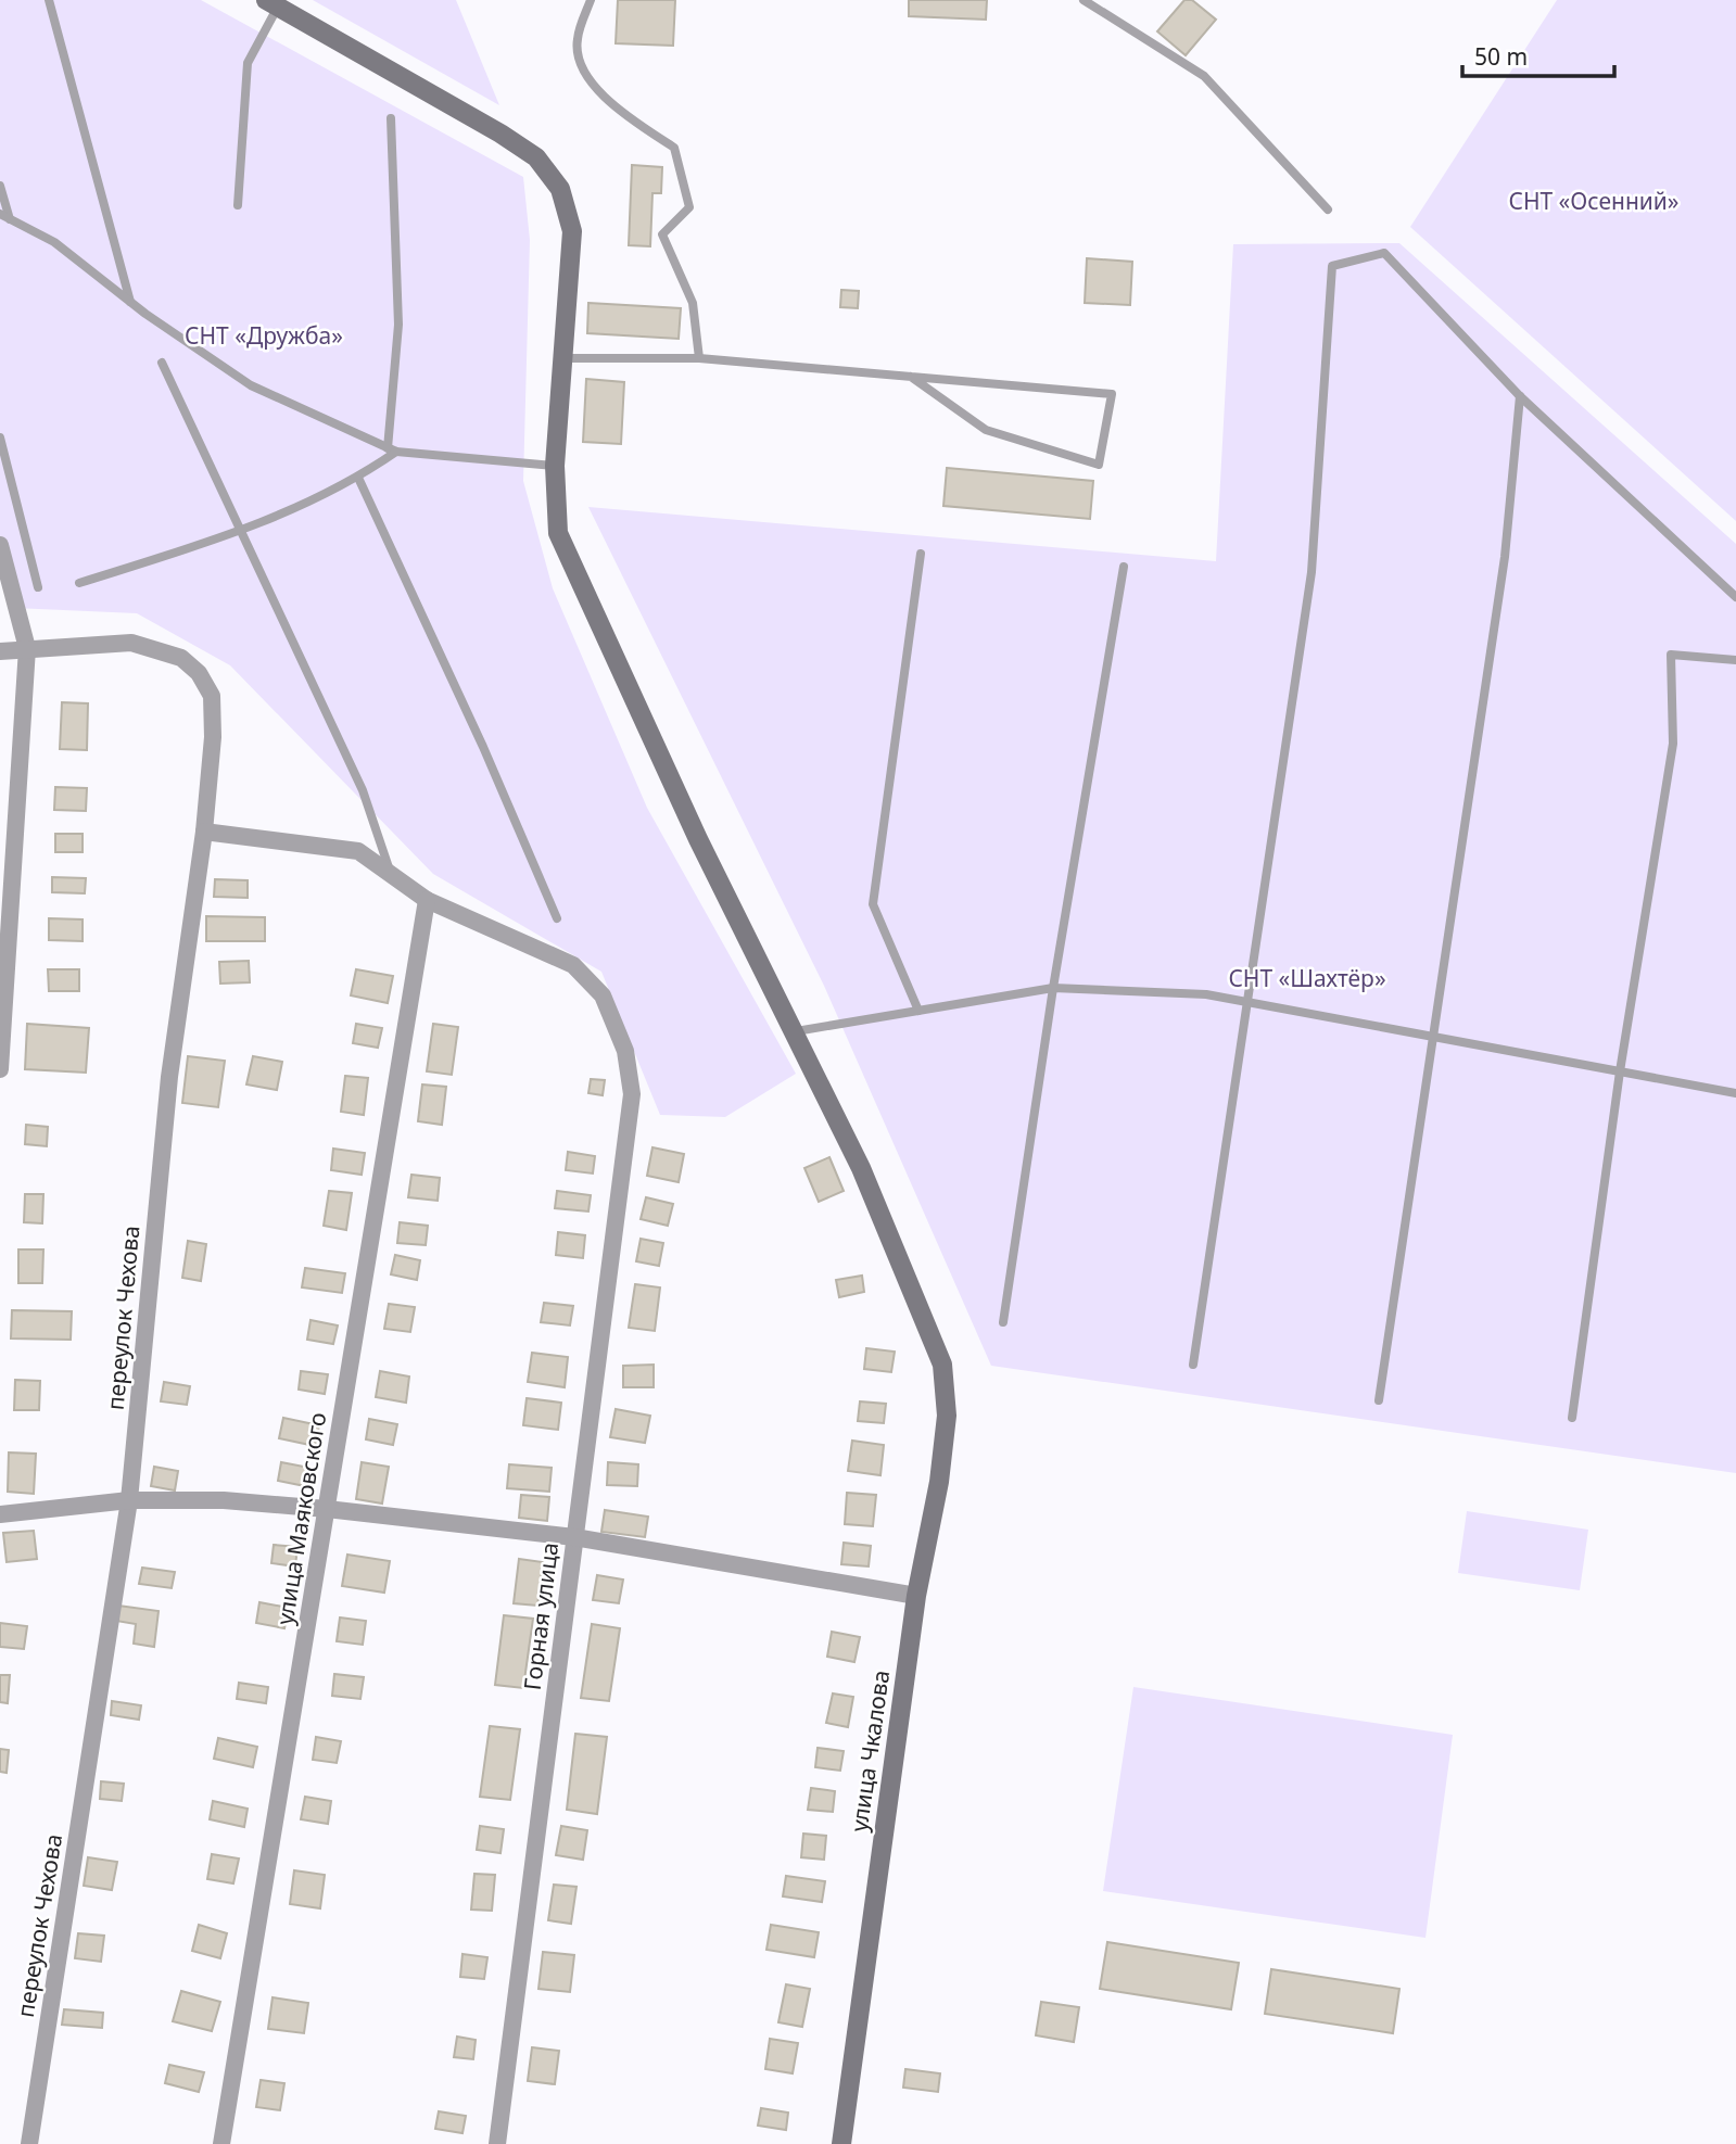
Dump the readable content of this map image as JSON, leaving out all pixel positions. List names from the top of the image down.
{
  "streets": {
    "main road": ["улица Чкалова"],
    "street": ["переулок Чехова", "улица Маяковского", "Горная улица"]
  },
  "crossings": [
    ["переулок Чехова", "Горная улица"],
    ["улица Маяковского", "Горная улица"]
  ],
  "parks": ["СНТ «Осенний»", "СНТ «Дружба»", "СНТ «Шахтёр»"],
  "scale_bar": "50 m"
}
